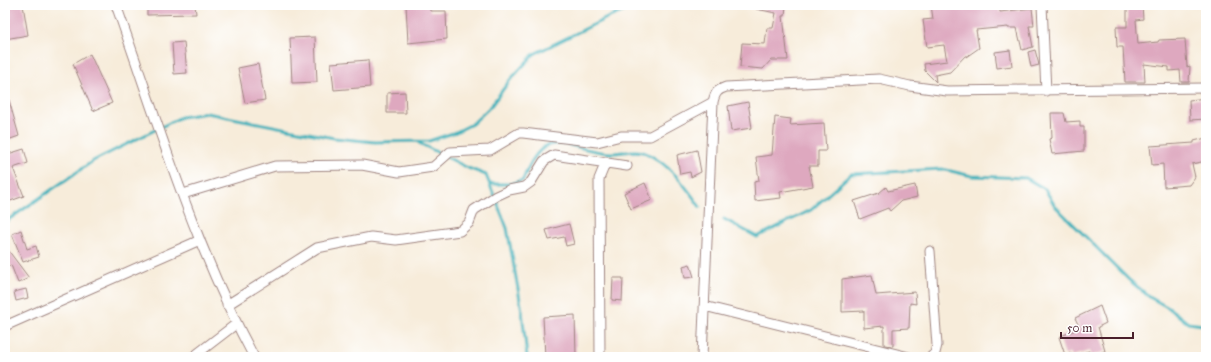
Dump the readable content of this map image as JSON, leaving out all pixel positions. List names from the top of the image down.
{
  "scale_bar": "50 m"
}
